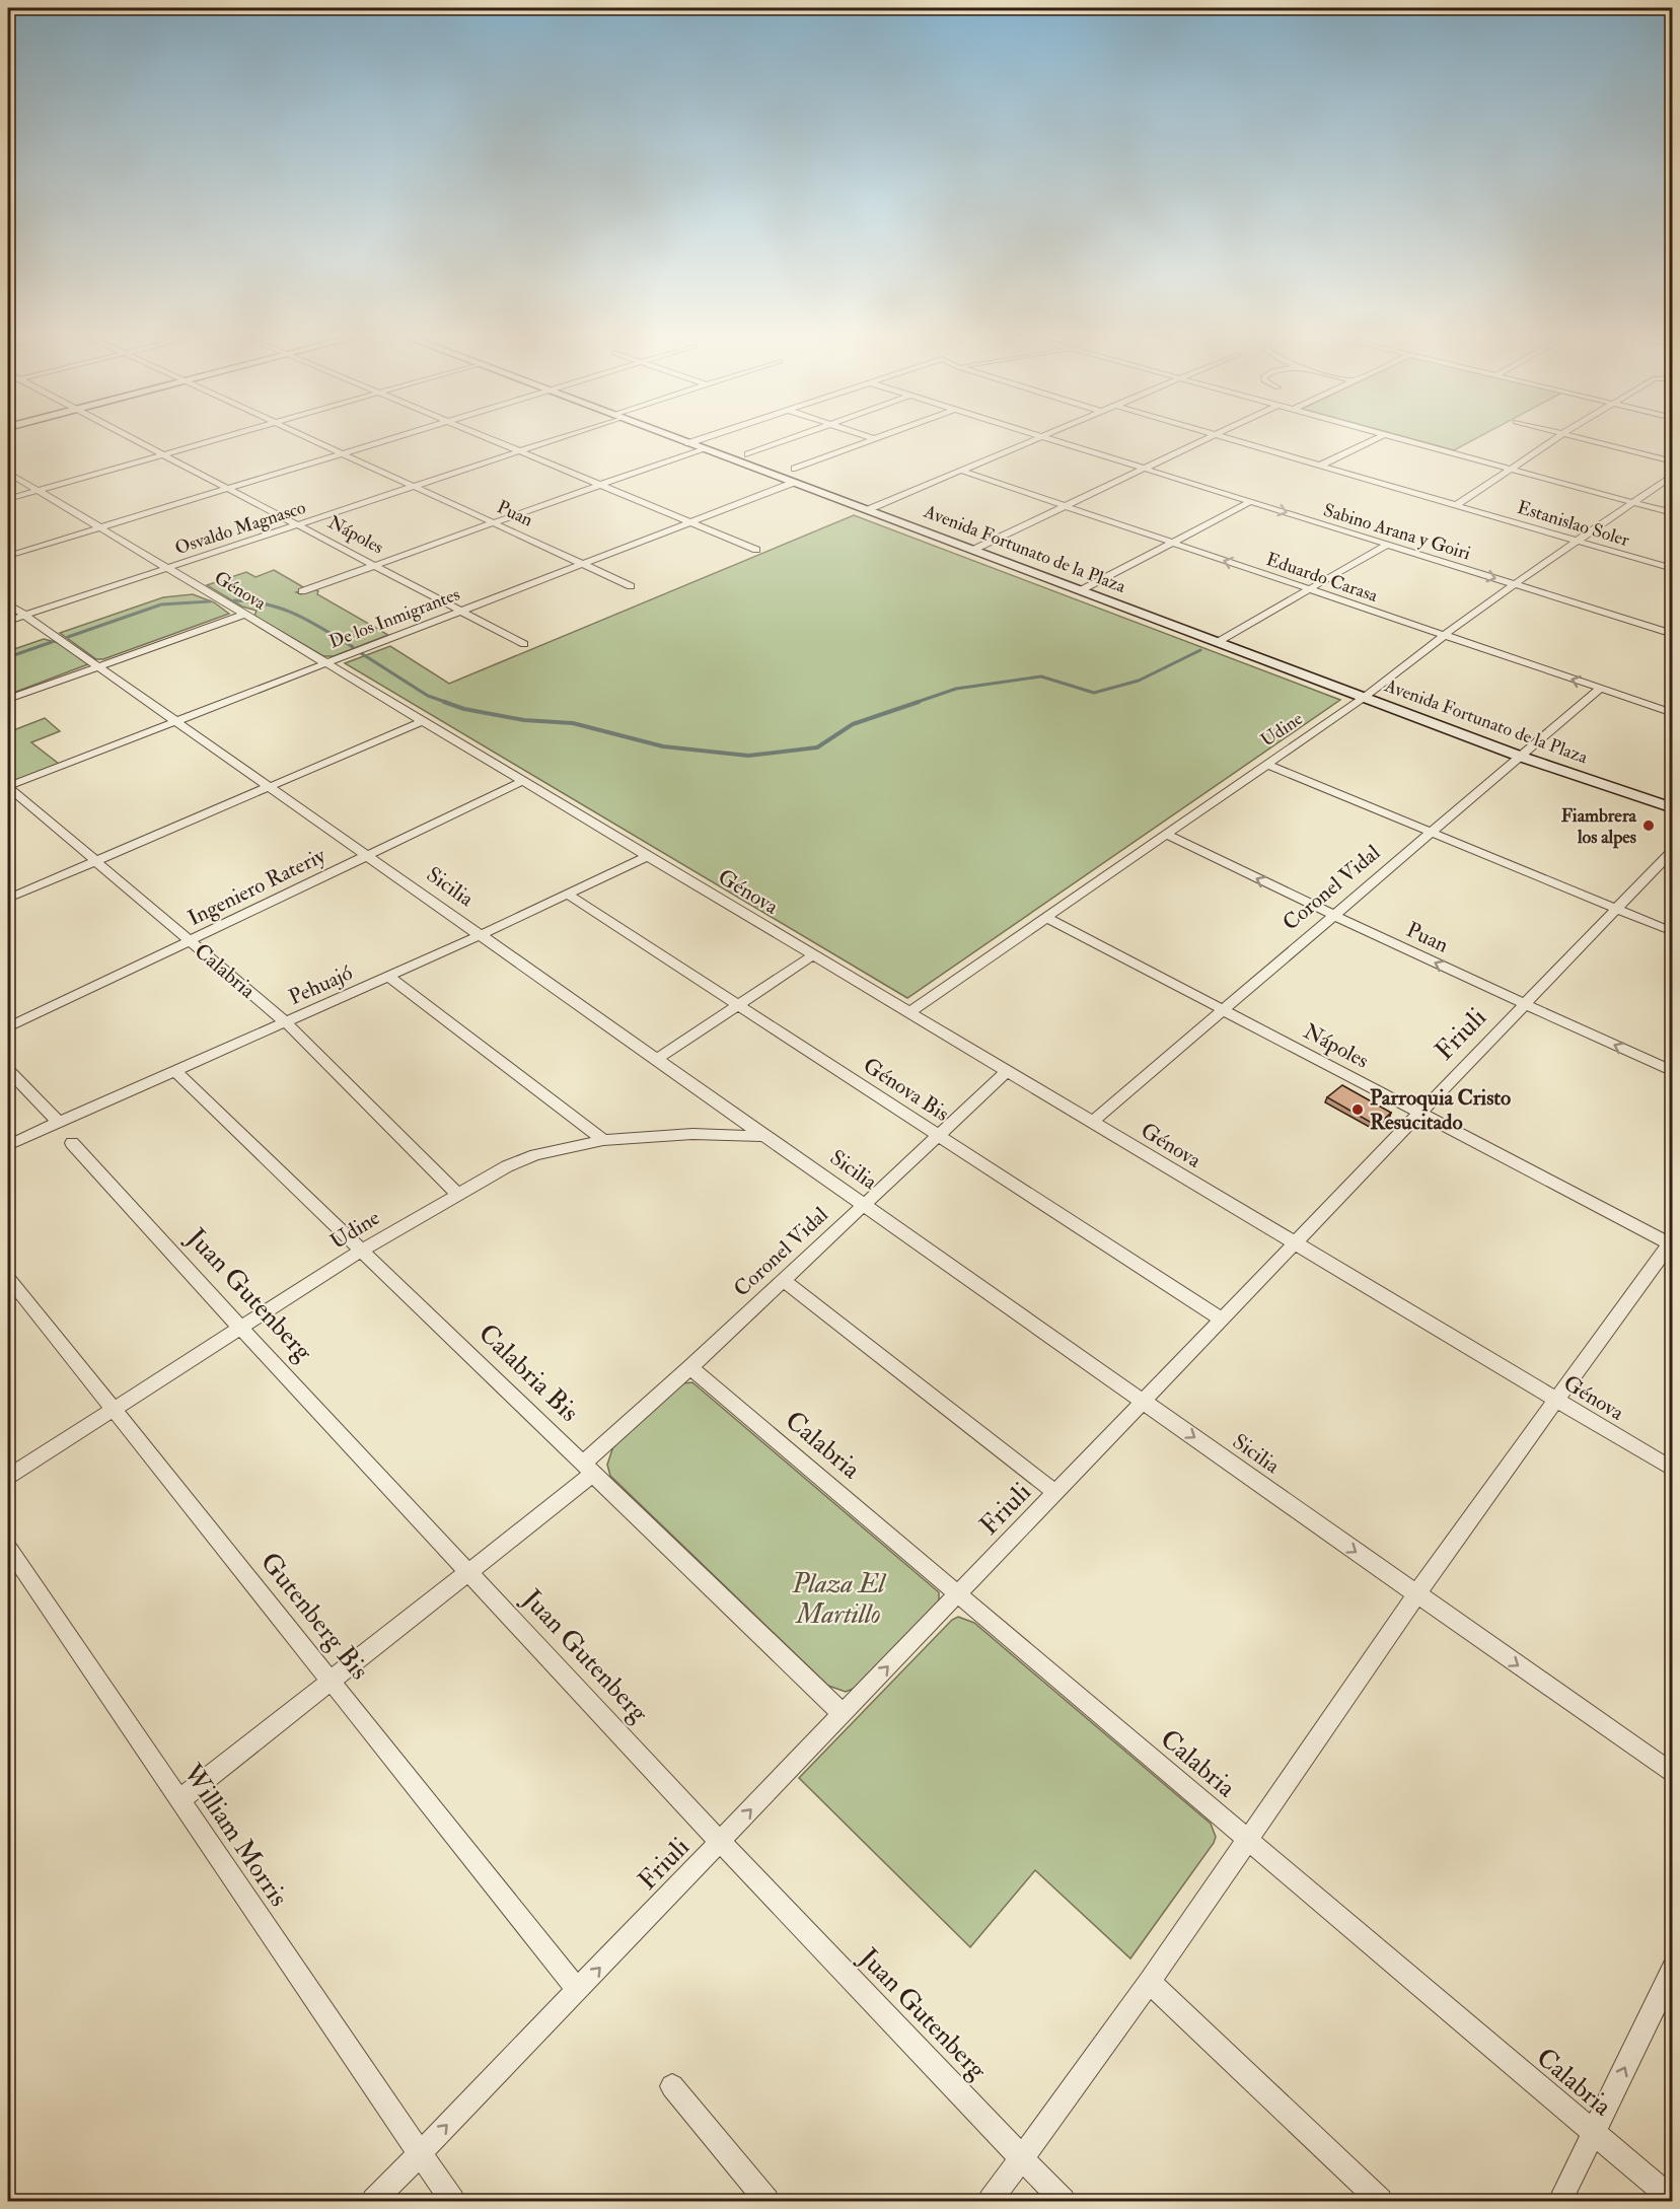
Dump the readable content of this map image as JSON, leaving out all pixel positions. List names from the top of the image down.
{
  "streets": {
    "main road": ["Avenida Fortunato de la Plaza"],
    "street": [
      "Puan",
      "Estanislao Soler",
      "Osvaldo Magnasco",
      "Sabino Arana y Goiri",
      "Nápoles",
      "Eduardo Carasa",
      "Génova",
      "De los Inmigrantes",
      "Udine",
      "Ingeniero Rateriy",
      "Sicilia",
      "Coronel Vidal",
      "Calabria",
      "Pehuajó",
      "Friuli",
      "Génova Bis",
      "Juan Gutenberg",
      "Calabria Bis",
      "Gutenberg Bis",
      "William Morris"
    ]
  },
  "crossings": [
    ["Puan", "Osvaldo Magnasco"],
    ["Puan", "De los Inmigrantes"],
    ["Puan", "Udine"],
    ["Puan", "Coronel Vidal"],
    ["Puan", "Friuli"],
    ["Estanislao Soler", "Udine"],
    ["Osvaldo Magnasco", "Nápoles"],
    ["Osvaldo Magnasco", "Génova"],
    ["Osvaldo Magnasco", "Sicilia"],
    ["Sabino Arana y Goiri", "Udine"],
    ["Nápoles", "De los Inmigrantes"],
    ["Nápoles", "Udine"],
    ["Nápoles", "Coronel Vidal"],
    ["Nápoles", "Friuli"],
    ["Avenida Fortunato de la Plaza", "De los Inmigrantes"],
    ["Avenida Fortunato de la Plaza", "Udine"],
    ["Avenida Fortunato de la Plaza", "Coronel Vidal"],
    ["Eduardo Carasa", "Udine"],
    ["Eduardo Carasa", "Coronel Vidal"],
    ["Génova", "De los Inmigrantes"],
    ["Génova", "Udine"],
    ["Génova", "Ingeniero Rateriy"],
    ["Génova", "Coronel Vidal"],
    ["Génova", "Pehuajó"],
    ["Génova", "Friuli"],
    ["De los Inmigrantes", "Sicilia"],
    ["De los Inmigrantes", "Calabria"],
    ["Udine", "Sicilia"],
    ["Udine", "Calabria"],
    ["Udine", "Juan Gutenberg"],
    ["Udine", "Calabria Bis"],
    ["Udine", "Gutenberg Bis"],
    ["Ingeniero Rateriy", "Sicilia"],
    ["Ingeniero Rateriy", "Calabria"],
    ["Sicilia", "Coronel Vidal"],
    ["Sicilia", "Pehuajó"],
    ["Sicilia", "Friuli"],
    ["Coronel Vidal", "Calabria"],
    ["Coronel Vidal", "Génova Bis"],
    ["Coronel Vidal", "Juan Gutenberg"],
    ["Coronel Vidal", "Calabria Bis"],
    ["Coronel Vidal", "Gutenberg Bis"],
    ["Coronel Vidal", "William Morris"],
    ["Calabria", "Pehuajó"],
    ["Calabria", "Friuli"],
    ["Pehuajó", "Génova Bis"],
    ["Pehuajó", "Calabria Bis"],
    ["Friuli", "Génova Bis"],
    ["Friuli", "Juan Gutenberg"],
    ["Friuli", "Calabria Bis"],
    ["Friuli", "Gutenberg Bis"],
    ["Friuli", "William Morris"]
  ],
  "one_way": ["Eduardo Carasa", "Friuli"],
  "parks": ["Plaza El Martillo"],
  "places": ["Fiambrera los alpes", "Parroquia Cristo Resucitado"]
}
